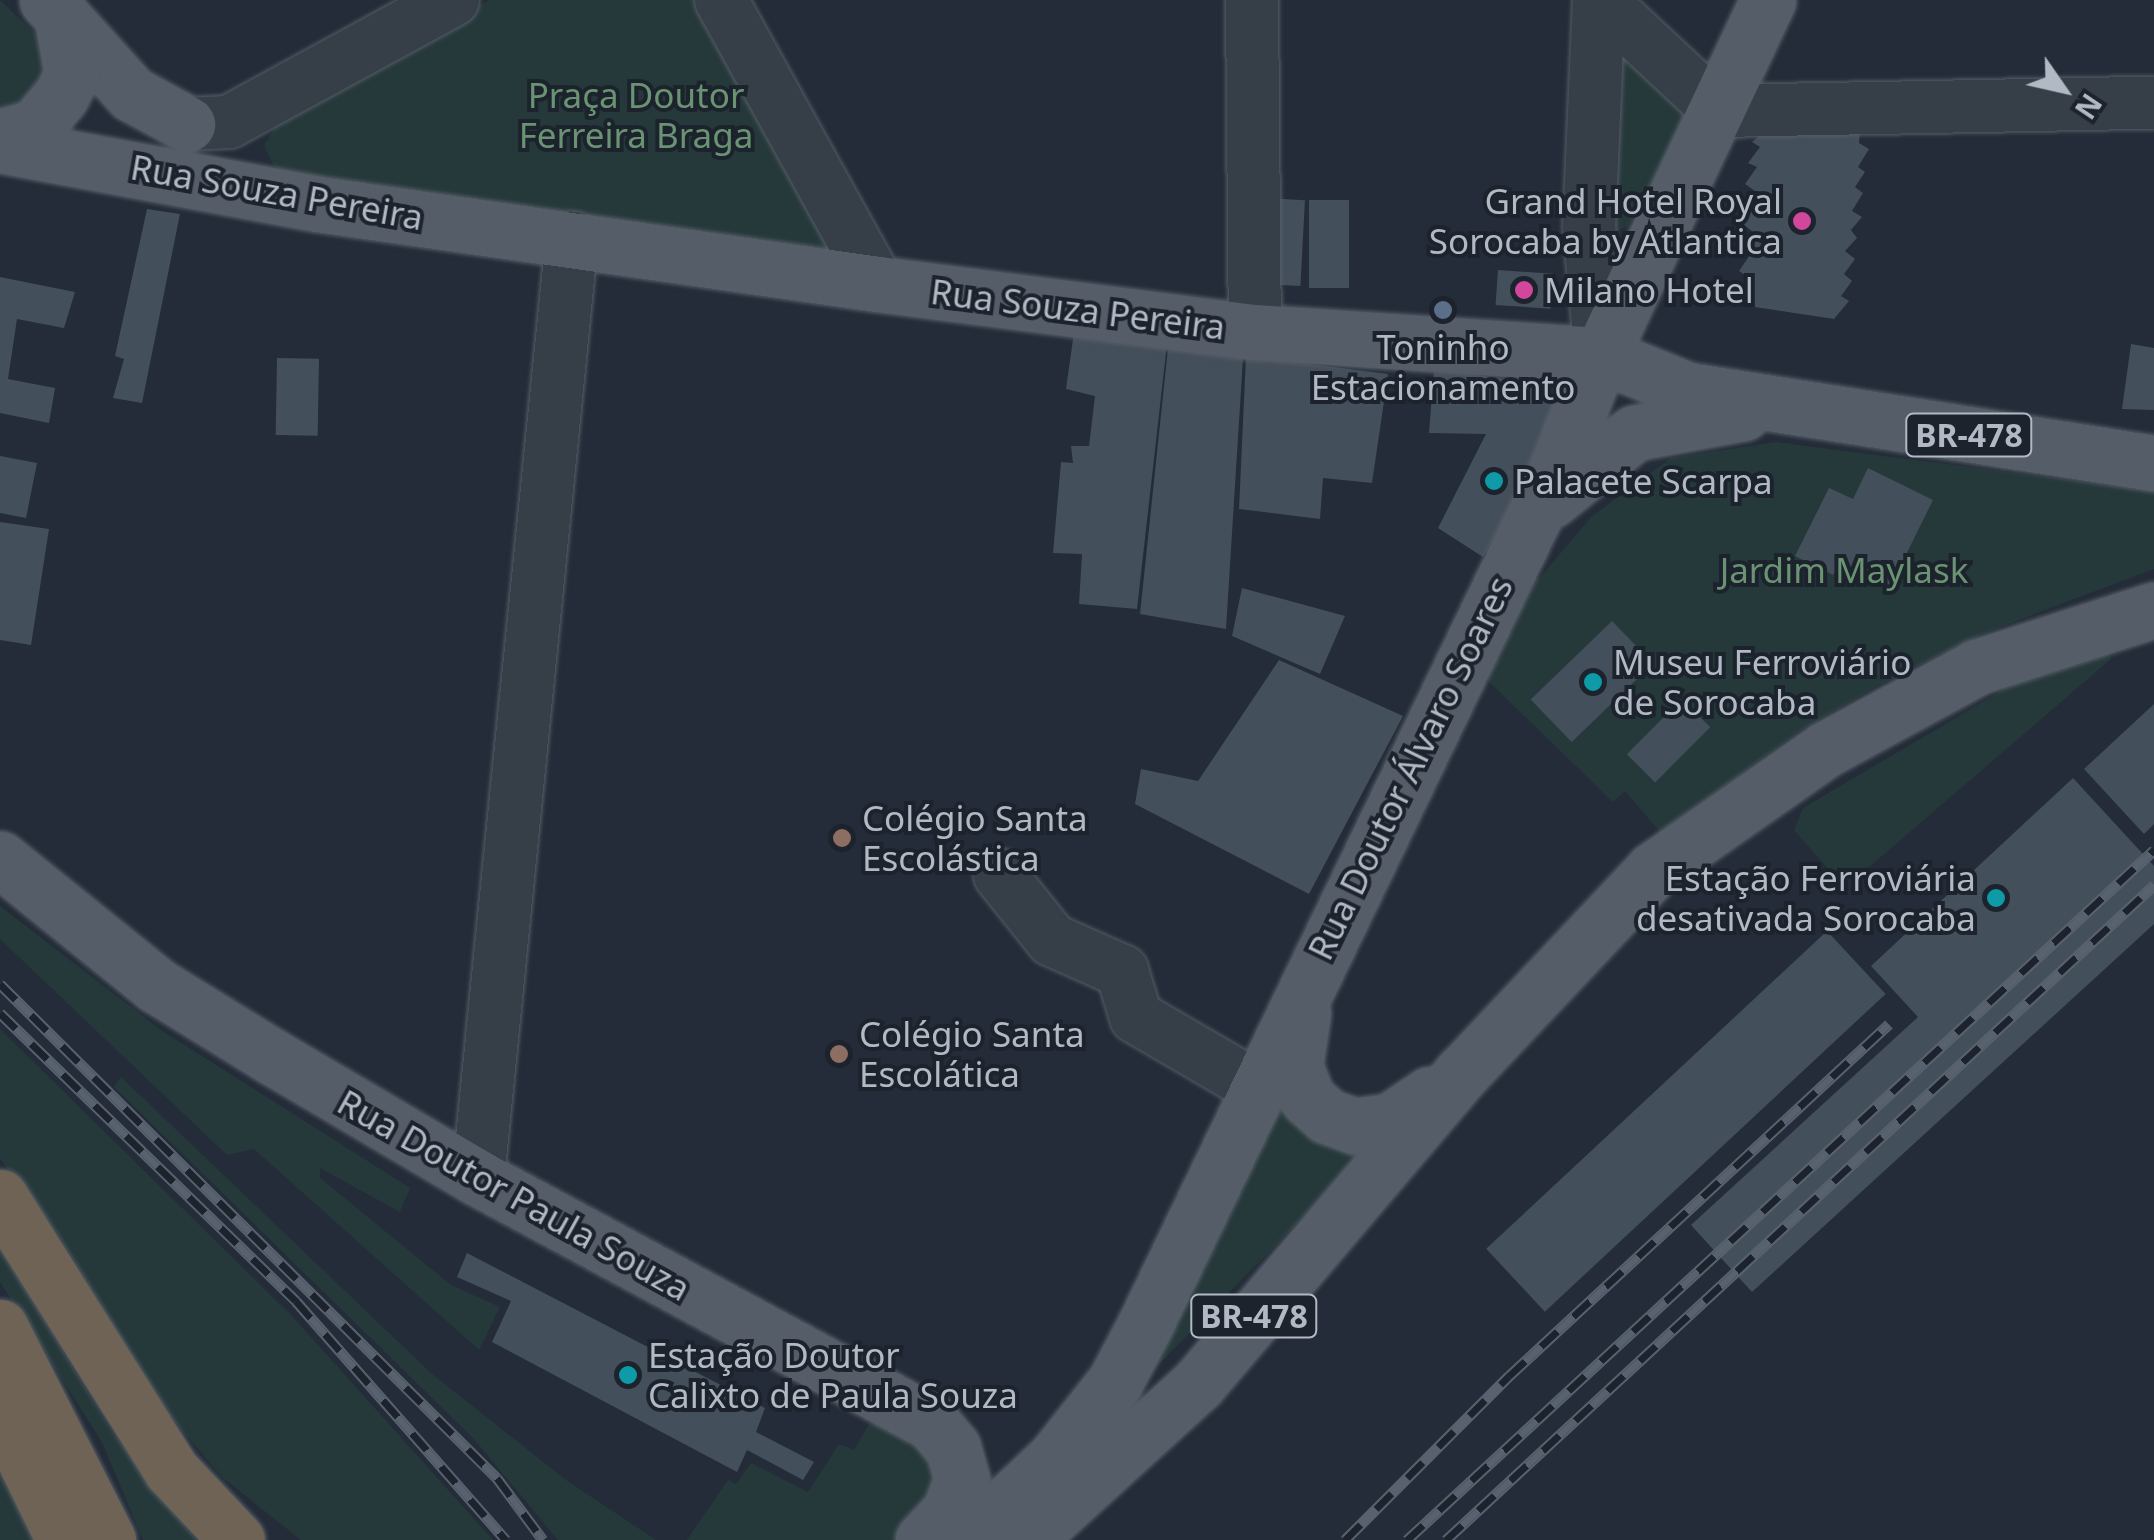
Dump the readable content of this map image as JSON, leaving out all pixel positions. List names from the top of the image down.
{
  "streets": {
    "main road": [
      "Rua Souza Pereira",
      "BR-478",
      "Rua Doutor Álvaro Soares",
      "Rua Doutor Paula Souza"
    ]
  },
  "crossings": [
    ["Rua Souza Pereira", "BR-478"],
    ["Rua Souza Pereira", "Rua Doutor Álvaro Soares"],
    ["BR-478", "Rua Doutor Álvaro Soares"]
  ],
  "parks": ["Praça Doutor Ferreira Braga", "Jardim Maylask"],
  "places": [
    "Grand Hotel Royal Sorocaba by Atlantica",
    "Milano Hotel",
    "Toninho Estacionamento",
    "Palacete Scarpa",
    "Museu Ferroviário de Sorocaba",
    "Colégio Santa Escolástica",
    "Estação Ferroviária desativada Sorocaba",
    "Colégio Santa Escolática",
    "Estação Doutor Calixto de Paula Souza"
  ],
  "north": "bottom right"
}
